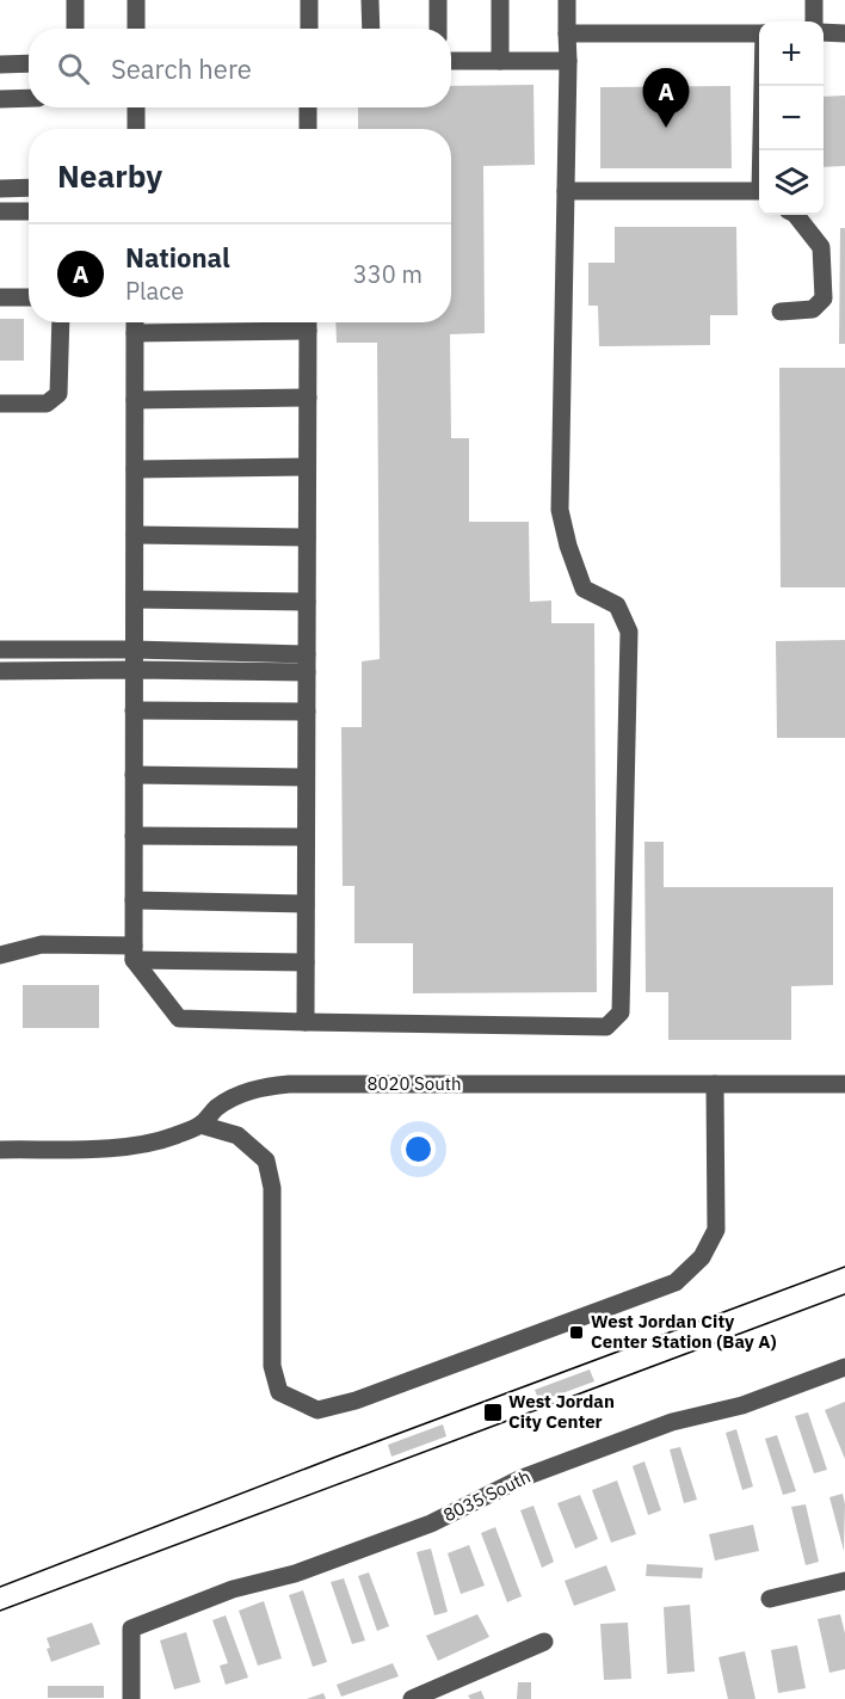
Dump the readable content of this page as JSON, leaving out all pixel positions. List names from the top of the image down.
{
  "streets": {
    "street": ["8020 South", "8035 South"]
  },
  "places": {
    "transit": ["West Jordan City Center Station (Bay A)", "West Jordan City Center"]
  },
  "page": {
    "map_buttons": ["+", "−"],
    "search": "Search here",
    "pins": "A",
    "heading": "Nearby",
    "list": [
      {
        "mark": "A",
        "name": "National",
        "note": "Place",
        "value": "330 m"
      }
    ]
  }
}
